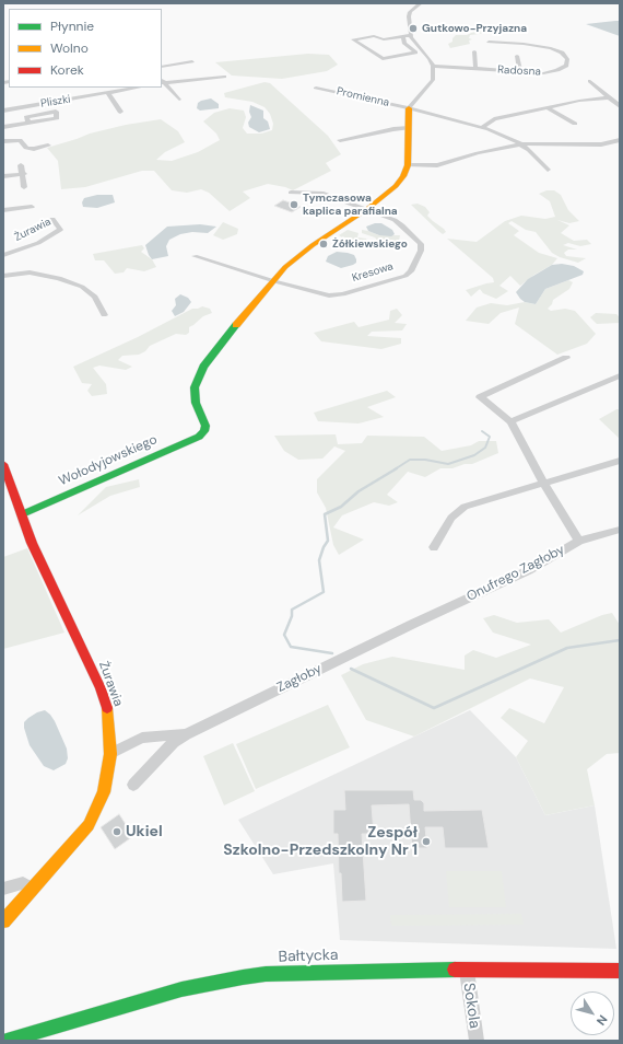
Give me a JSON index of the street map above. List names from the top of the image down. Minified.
{"streets":{"street":["Radosna","Promienna","Pliszki","Żurawia","Kresowa","Wołodyjowskiego","Onufrego Zagłoby","Zagłoby","Bałtycka","Sokola"]},"crossings":[["Żurawia","Wołodyjowskiego"],["Żurawia","Zagłoby"],["Kresowa","Wołodyjowskiego"],["Onufrego Zagłoby","Zagłoby"],["Bałtycka","Sokola"]],"places":["Gutkowo-Przyjazna","Tymczasowa kaplica parafialna","Żółkiewskiego","Ukiel","Zespół Szkolno-Przedszkolny Nr 1"],"legend":["Płynnie","Wolno","Korek"],"north":"bottom right"}
